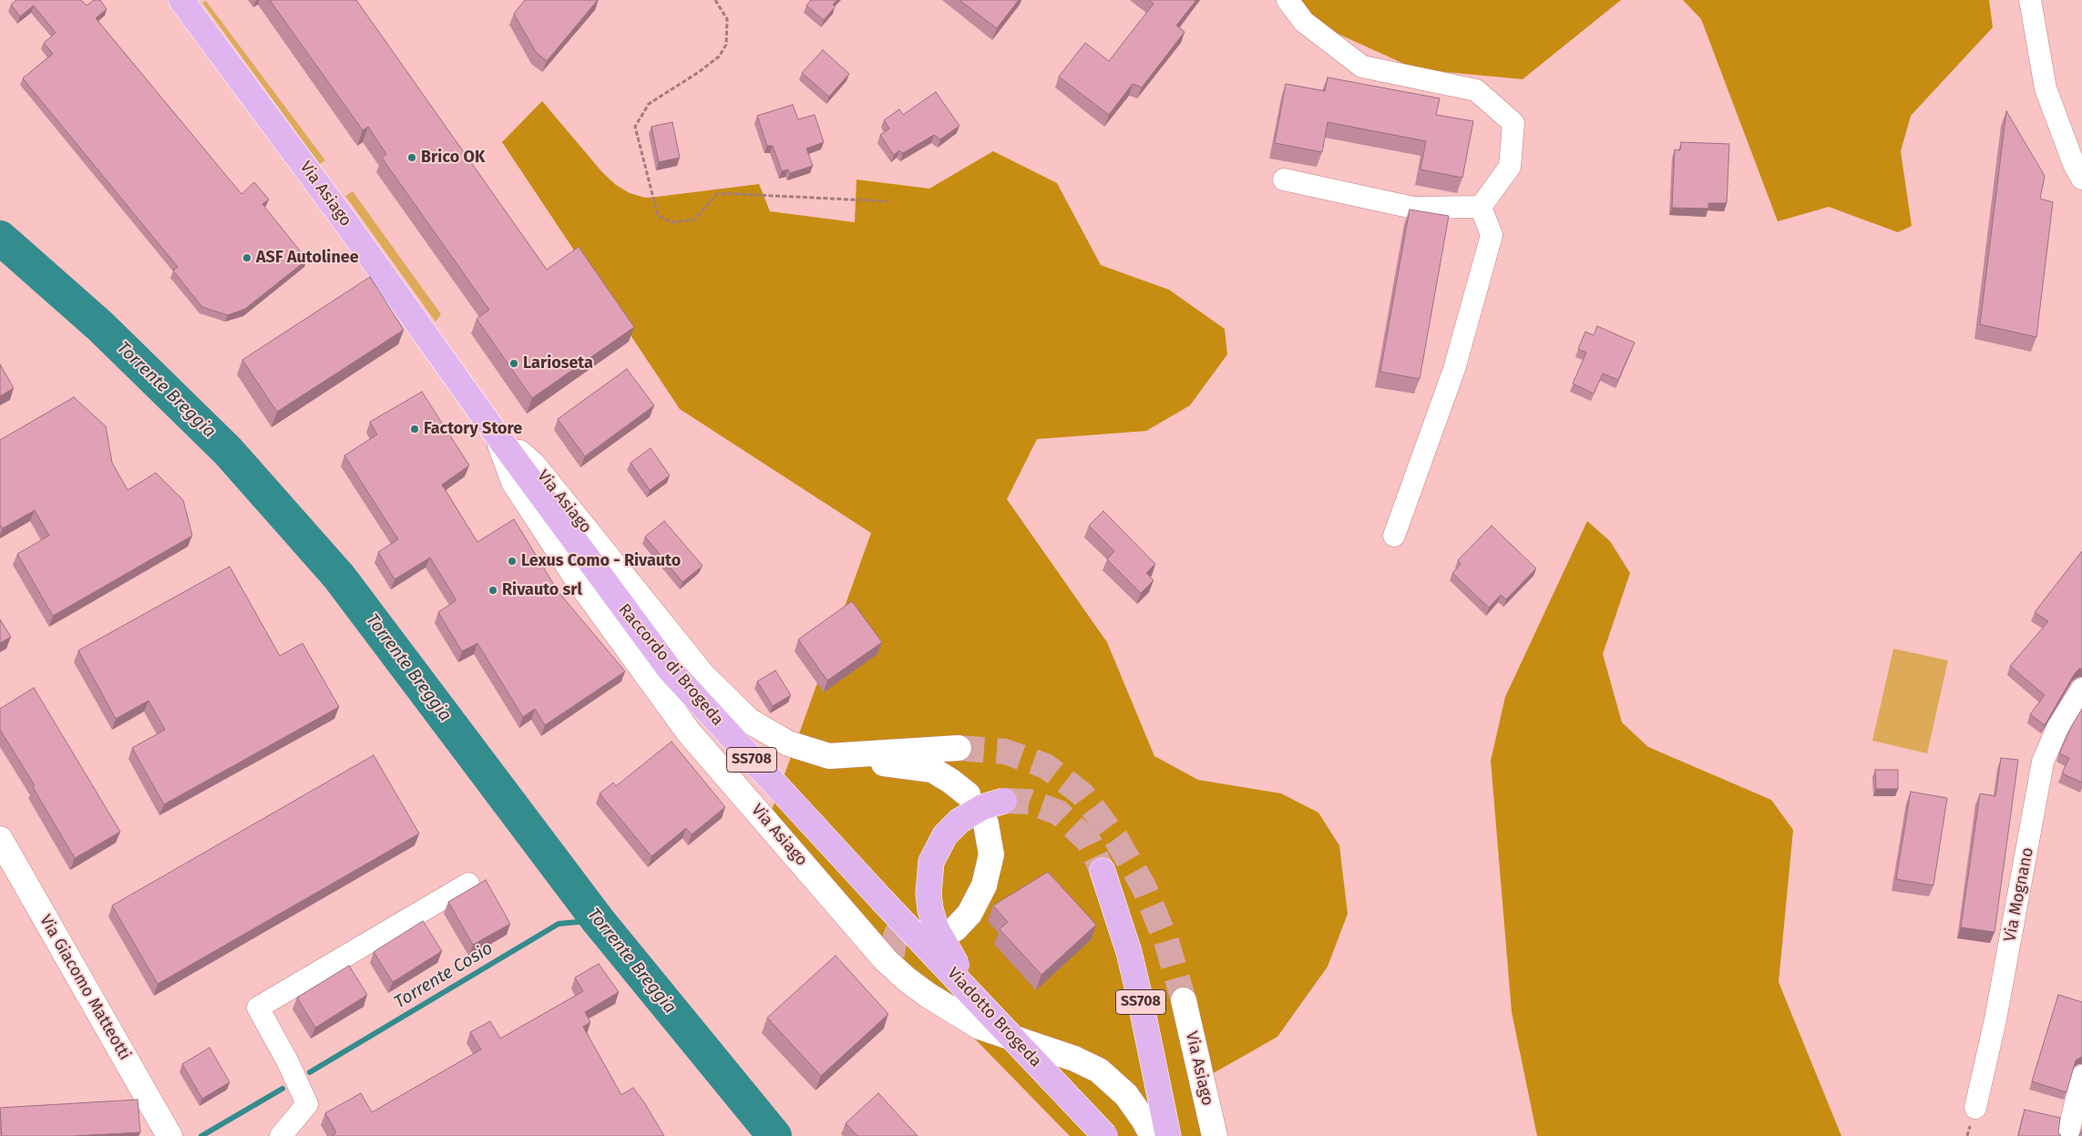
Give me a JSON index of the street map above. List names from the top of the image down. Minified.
{"streets":{"main road":["Via Asiago","Raccordo di Brogeda","SS708","Viadotto Brogeda"],"street":["Via Mognano","Via Giacomo Matteotti"]},"crossings":[["Via Asiago","Raccordo di Brogeda"],["Via Asiago","SS708"],["Raccordo di Brogeda","Viadotto Brogeda"],["SS708","Viadotto Brogeda"]],"water":["Torrente Breggia","Torrente Cosio"],"places":["Brico OK","ASF Autolinee","Larioseta","Factory Store","Lexus Como - Rivauto","Rivauto srl"]}
